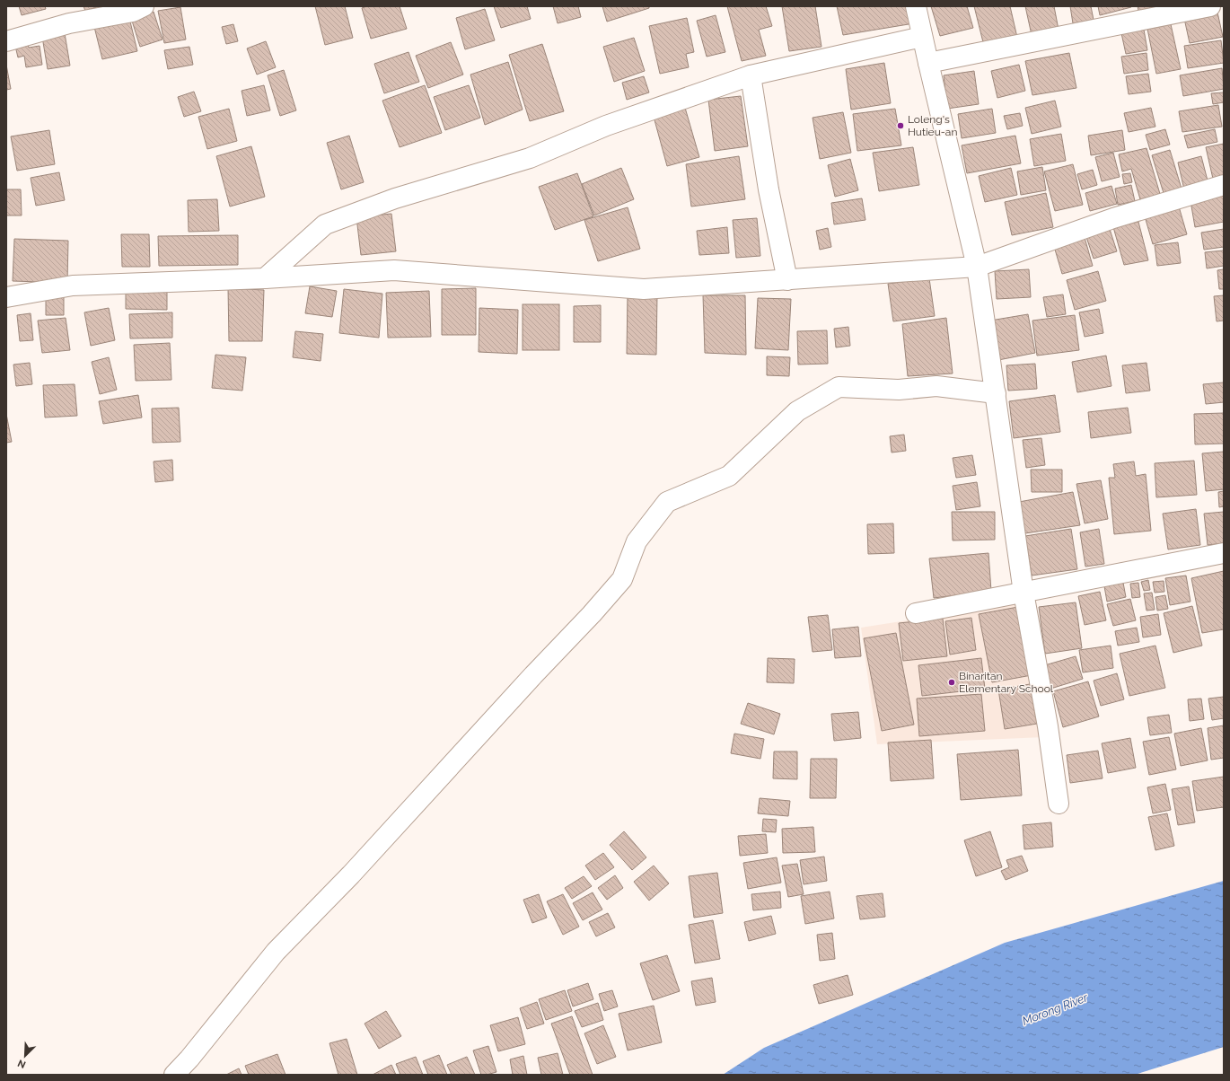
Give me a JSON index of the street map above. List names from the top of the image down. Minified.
{"water":["Morong River"],"places":["Loleng's Hutieu-an","Binaritan Elementary School"],"north":"bottom left"}
